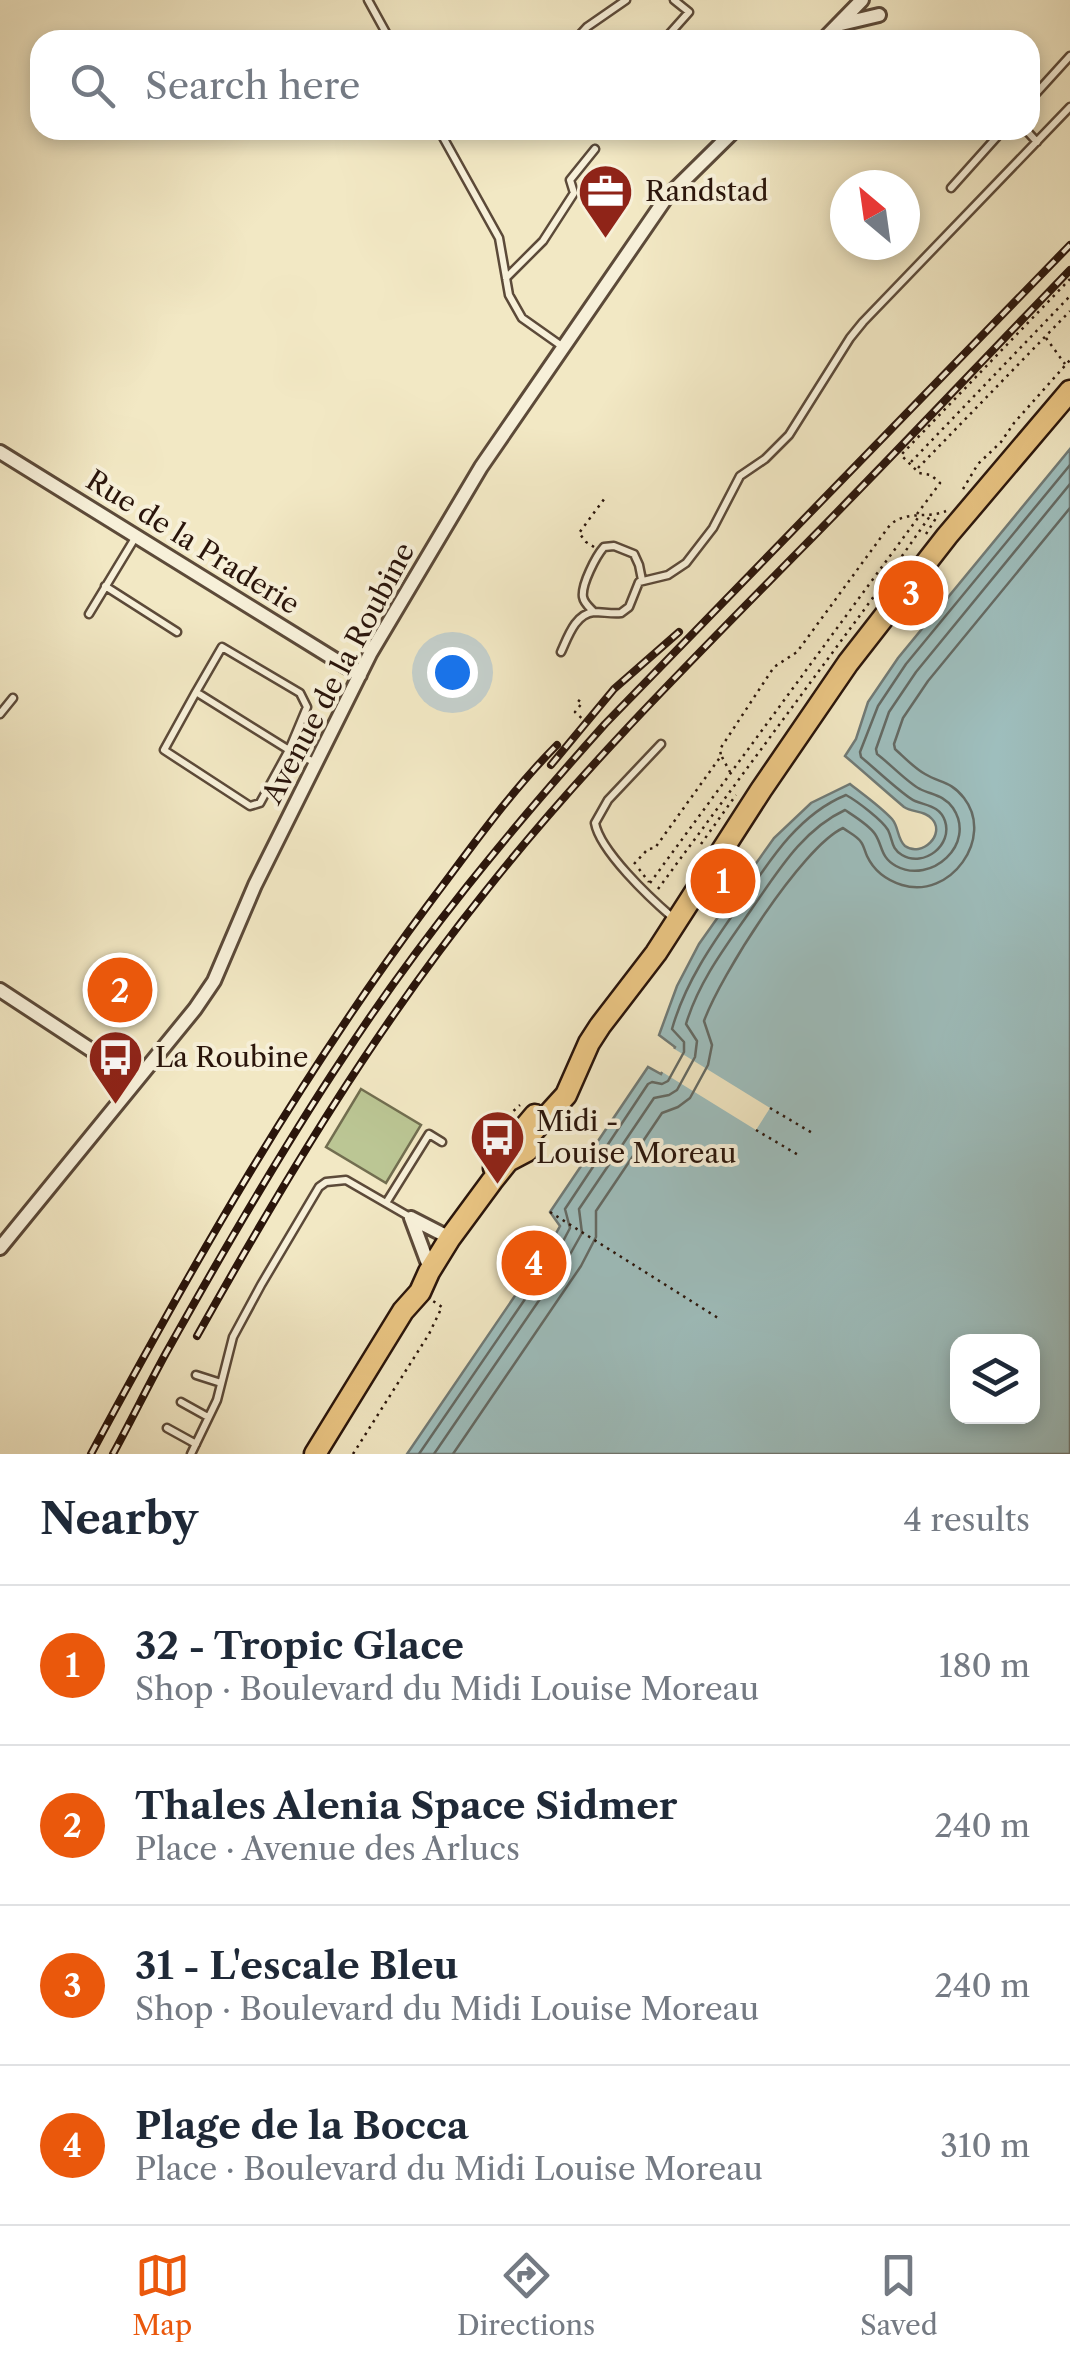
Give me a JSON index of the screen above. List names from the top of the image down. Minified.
{"streets":{"street":["Rue de la Praderie","Avenue de la Roubine"]},"crossings":[["Rue de la Praderie","Avenue de la Roubine"]],"places":{"office":["Randstad"],"bus stop":["La Roubine","Midi - Louise Moreau"]},"north":"top left","page":{"search":"Search here","pins":["3","1","2","4"],"heading":["Nearby","4 results"],"list":[{"mark":"1","name":"32 - Tropic Glace","note":"Shop · Boulevard du Midi Louise Moreau","value":"180 m"},{"mark":"2","name":"Thales Alenia Space Sidmer","note":"Place · Avenue des Arlucs","value":"240 m"},{"mark":"3","name":"31 - L'escale Bleu","note":"Shop · Boulevard du Midi Louise Moreau","value":"240 m"},{"mark":"4","name":"Plage de la Bocca","note":"Place · Boulevard du Midi Louise Moreau","value":"310 m"}],"nav":["Map","Directions","Saved"]}}
